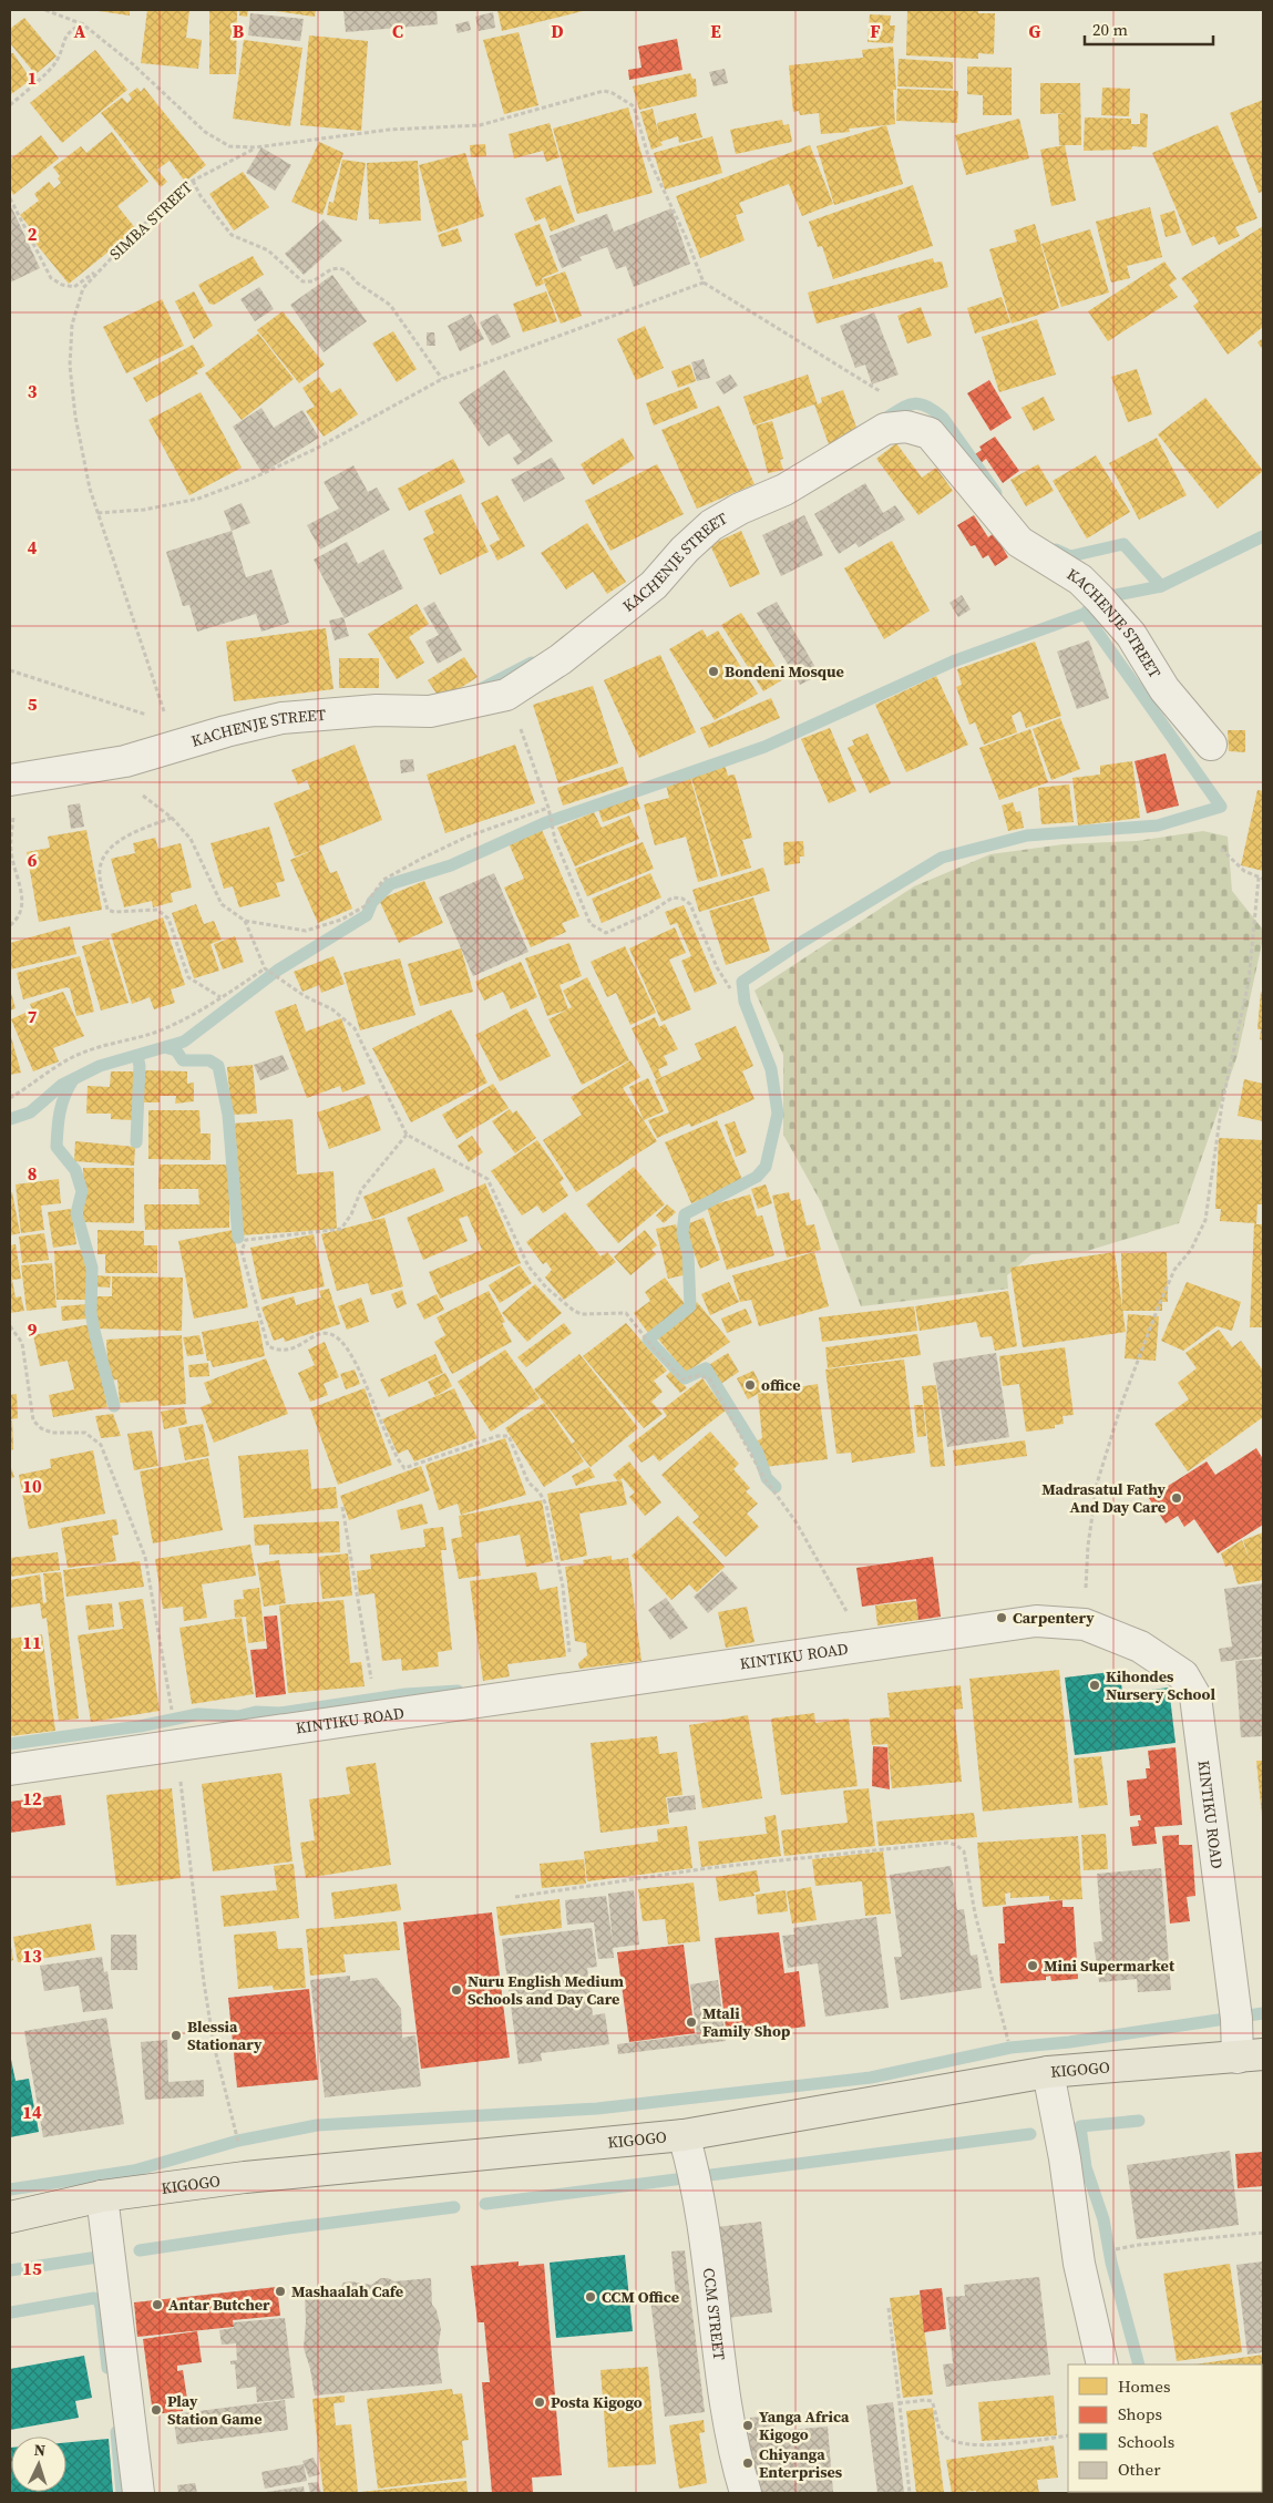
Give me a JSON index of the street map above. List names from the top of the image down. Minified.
{"streets":{"main road":["KIGOGO"],"street":["KACHENJE STREET","KINTIKU ROAD","CCM STREET"],"path":["SIMBA STREET"]},"crossings":[["KINTIKU ROAD","KIGOGO"],["KIGOGO","CCM STREET"]],"places":["Bondeni Mosque","office","Madrasatul Fathy And Day Care","Carpentery","Kihondes Nursery School","Mini Supermarket","Nuru English Medium Schools and Day Care","Mtali Family Shop","Blessia Stationary","Mashaalah Cafe","CCM Office","Antar Butcher","Posta Kigogo","Play Station Game","Yanga Africa Kigogo","Chiyanga Enterprises"],"legend":["Homes","Shops","Schools","Other"],"scale_bar":"20 m","north":"top","grid":{"columns":["A","B","C","D","E","F","G"],"rows":["1","2","3","4","5","6","7","8","9","10","11","12","13","14","15"]}}
